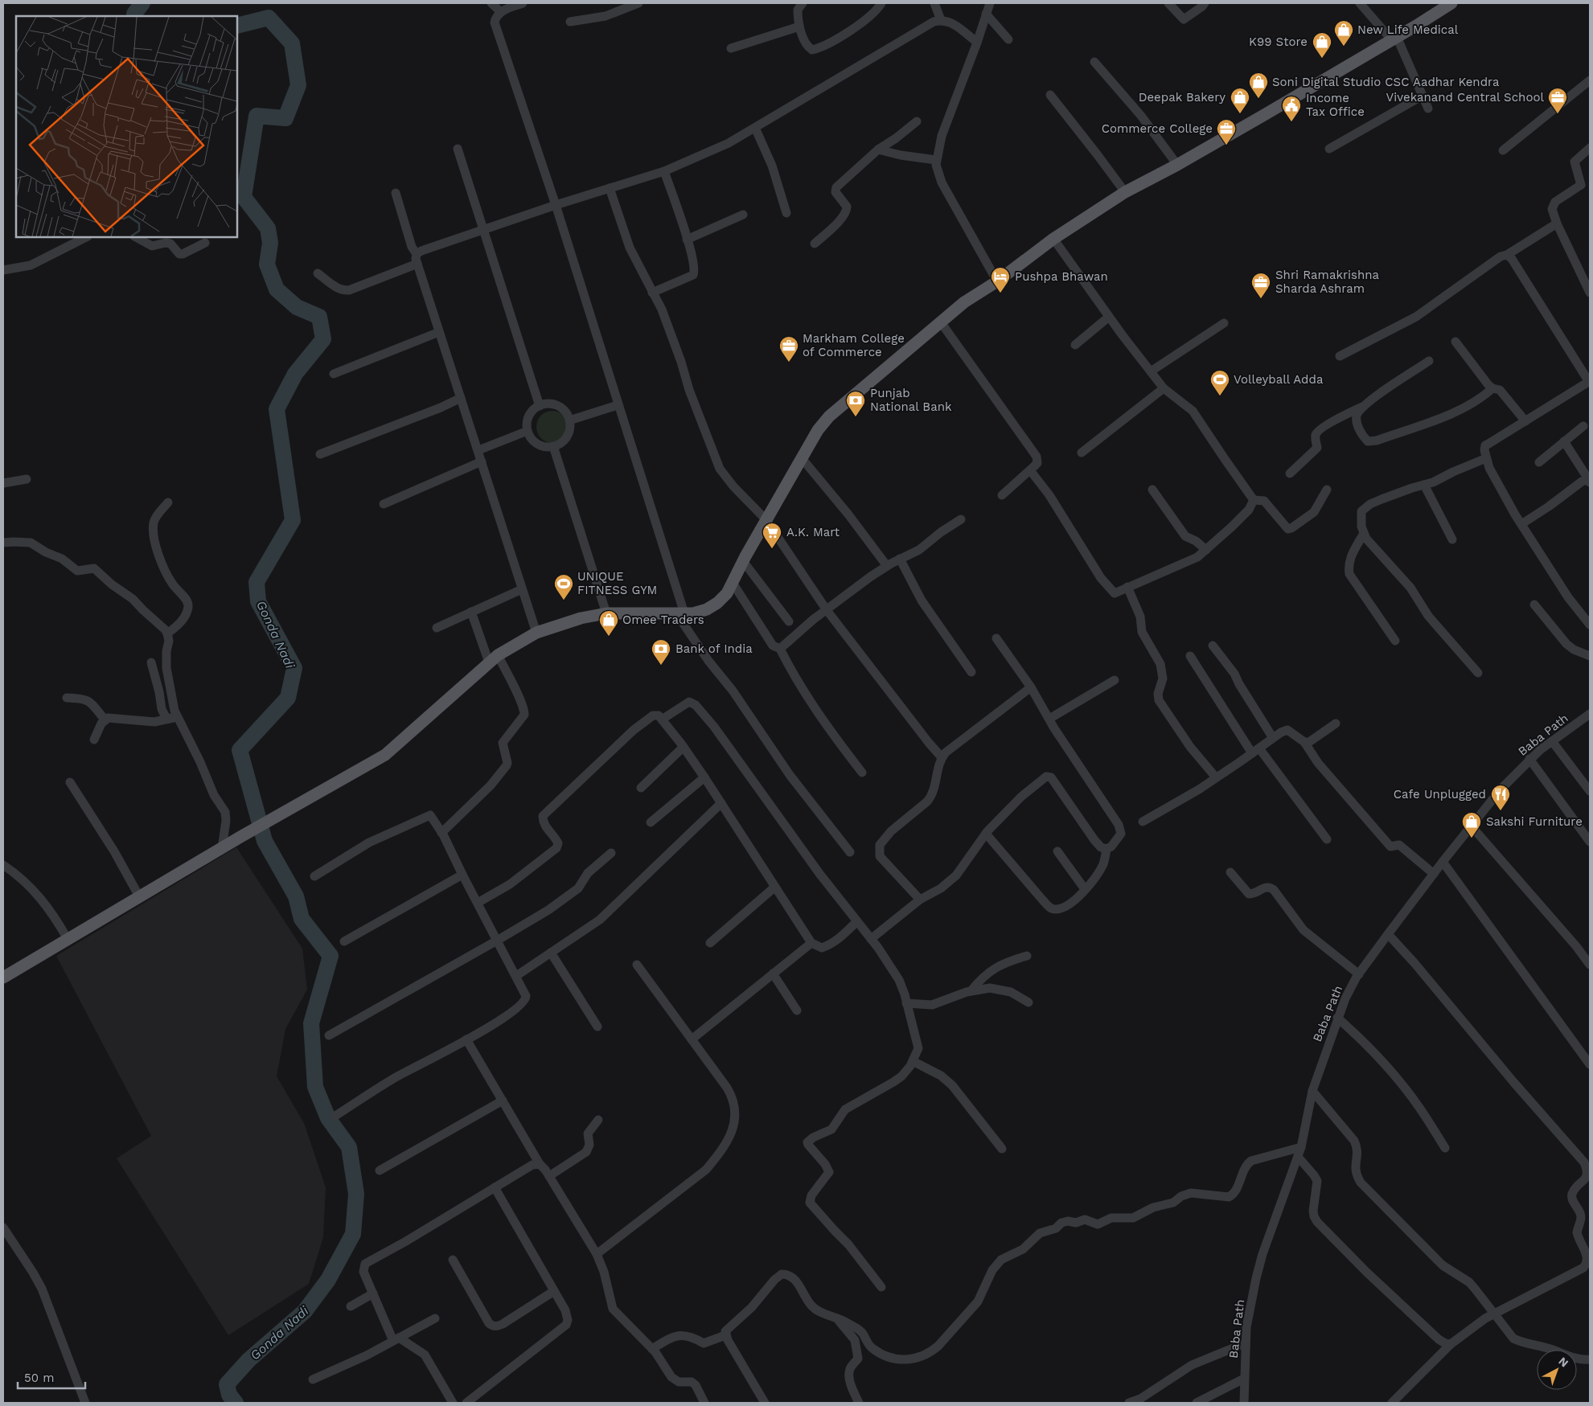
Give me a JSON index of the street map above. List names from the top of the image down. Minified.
{"streets":{"street":["Baba Path"]},"water":["Gonda Nadi"],"places":{"shop":["New Life Medical","K99 Store","Soni Digital Studio CSC Aadhar Kendra","Deepak Bakery","Omee Traders","Sakshi Furniture"],"office":["Vivekanand Central School","Commerce College","Shri Ramakrishna Sharda Ashram","Markham College of Commerce"],"public building":["Income Tax Office"],"hotel":["Pushpa Bhawan"],"sports":["Volleyball Adda","UNIQUE FITNESS GYM"],"bank":["Punjab National Bank","Bank of India"],"supermarket":["A.K. Mart"],"restaurant":["Cafe Unplugged"]},"scale_bar":"50 m","north":"top right"}
